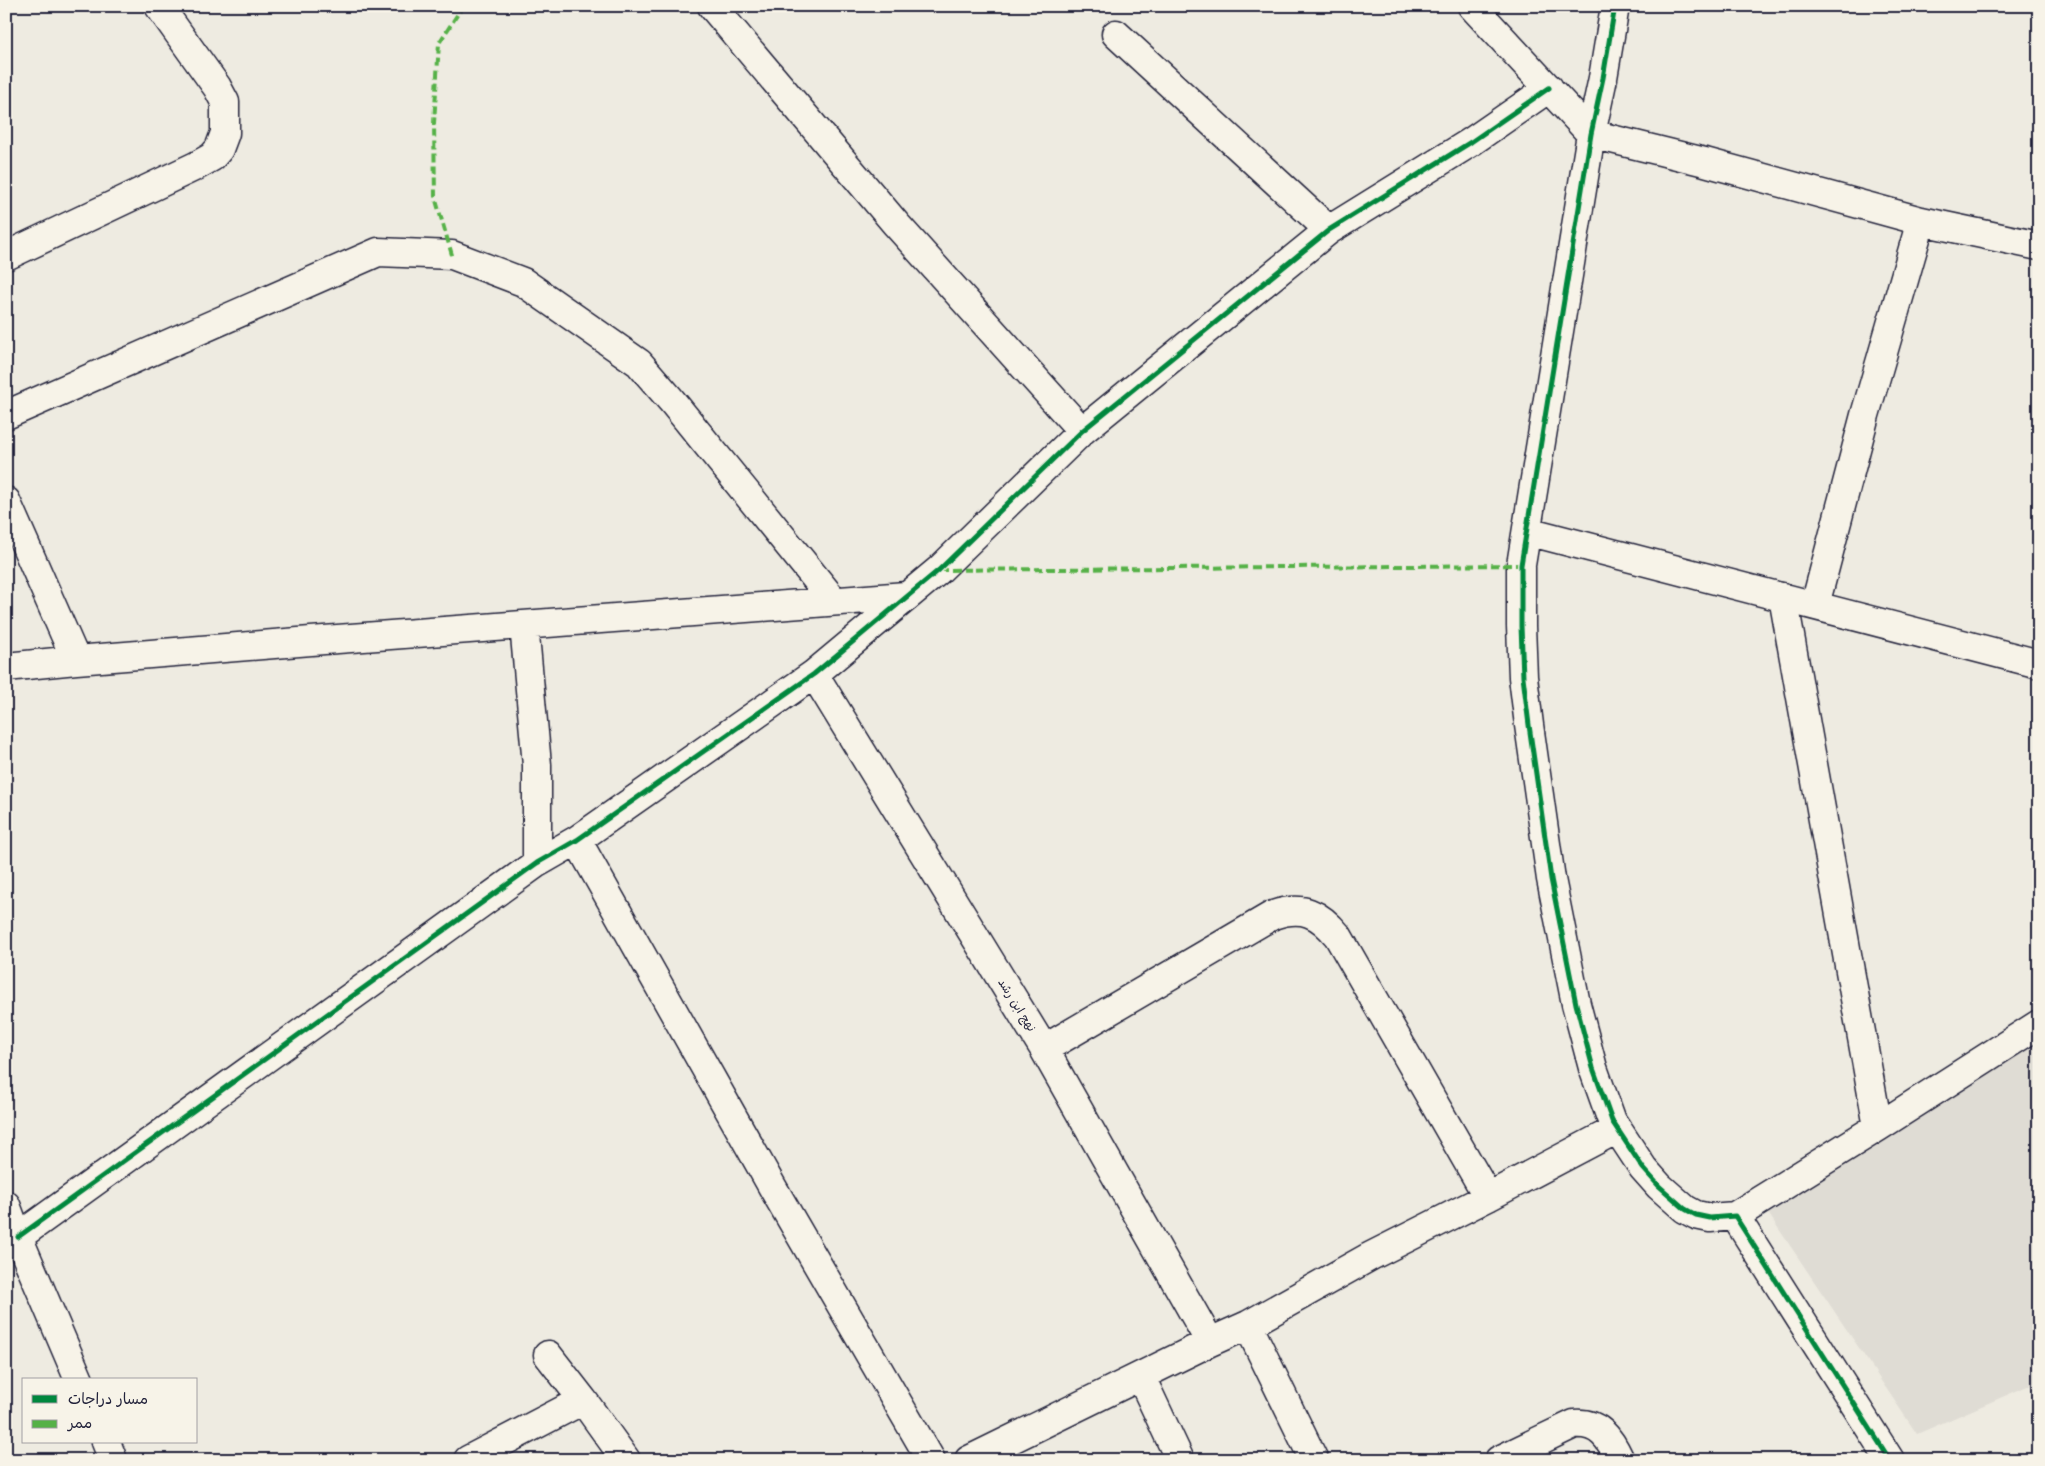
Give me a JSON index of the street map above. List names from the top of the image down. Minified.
{"streets":{"street":["نهج ابن رشد"]},"legend":["مسار دراجات","ممر"]}
